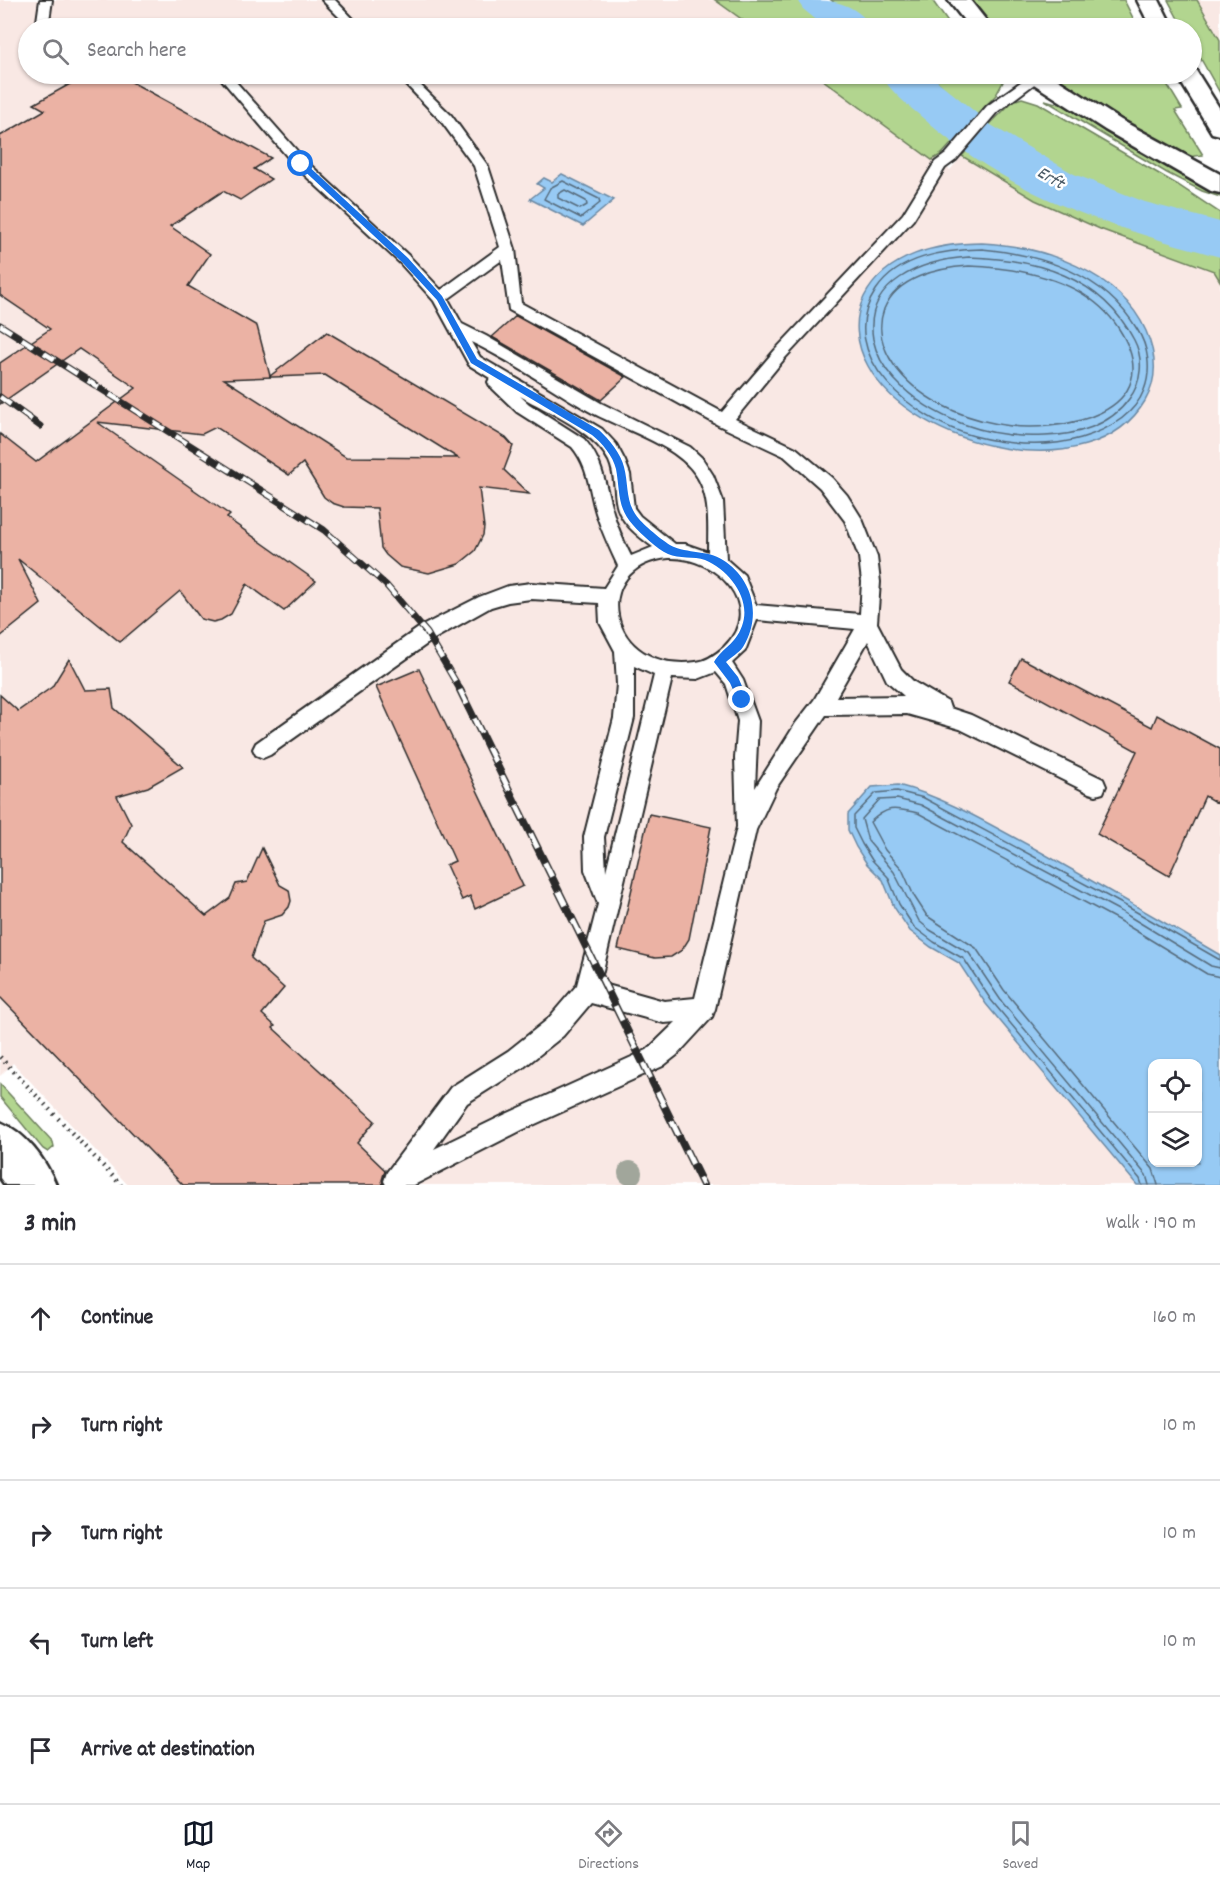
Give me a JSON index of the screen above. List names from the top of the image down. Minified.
{"water":["Erft"],"page":{"search":"Search here","heading":["3 min","Walk · 190 m"],"list":[["Continue","160 m"],["Turn right","10 m"],["Turn right","10 m"],["Turn left","10 m"],"Arrive at destination"],"nav":["Map","Directions","Saved"]}}
